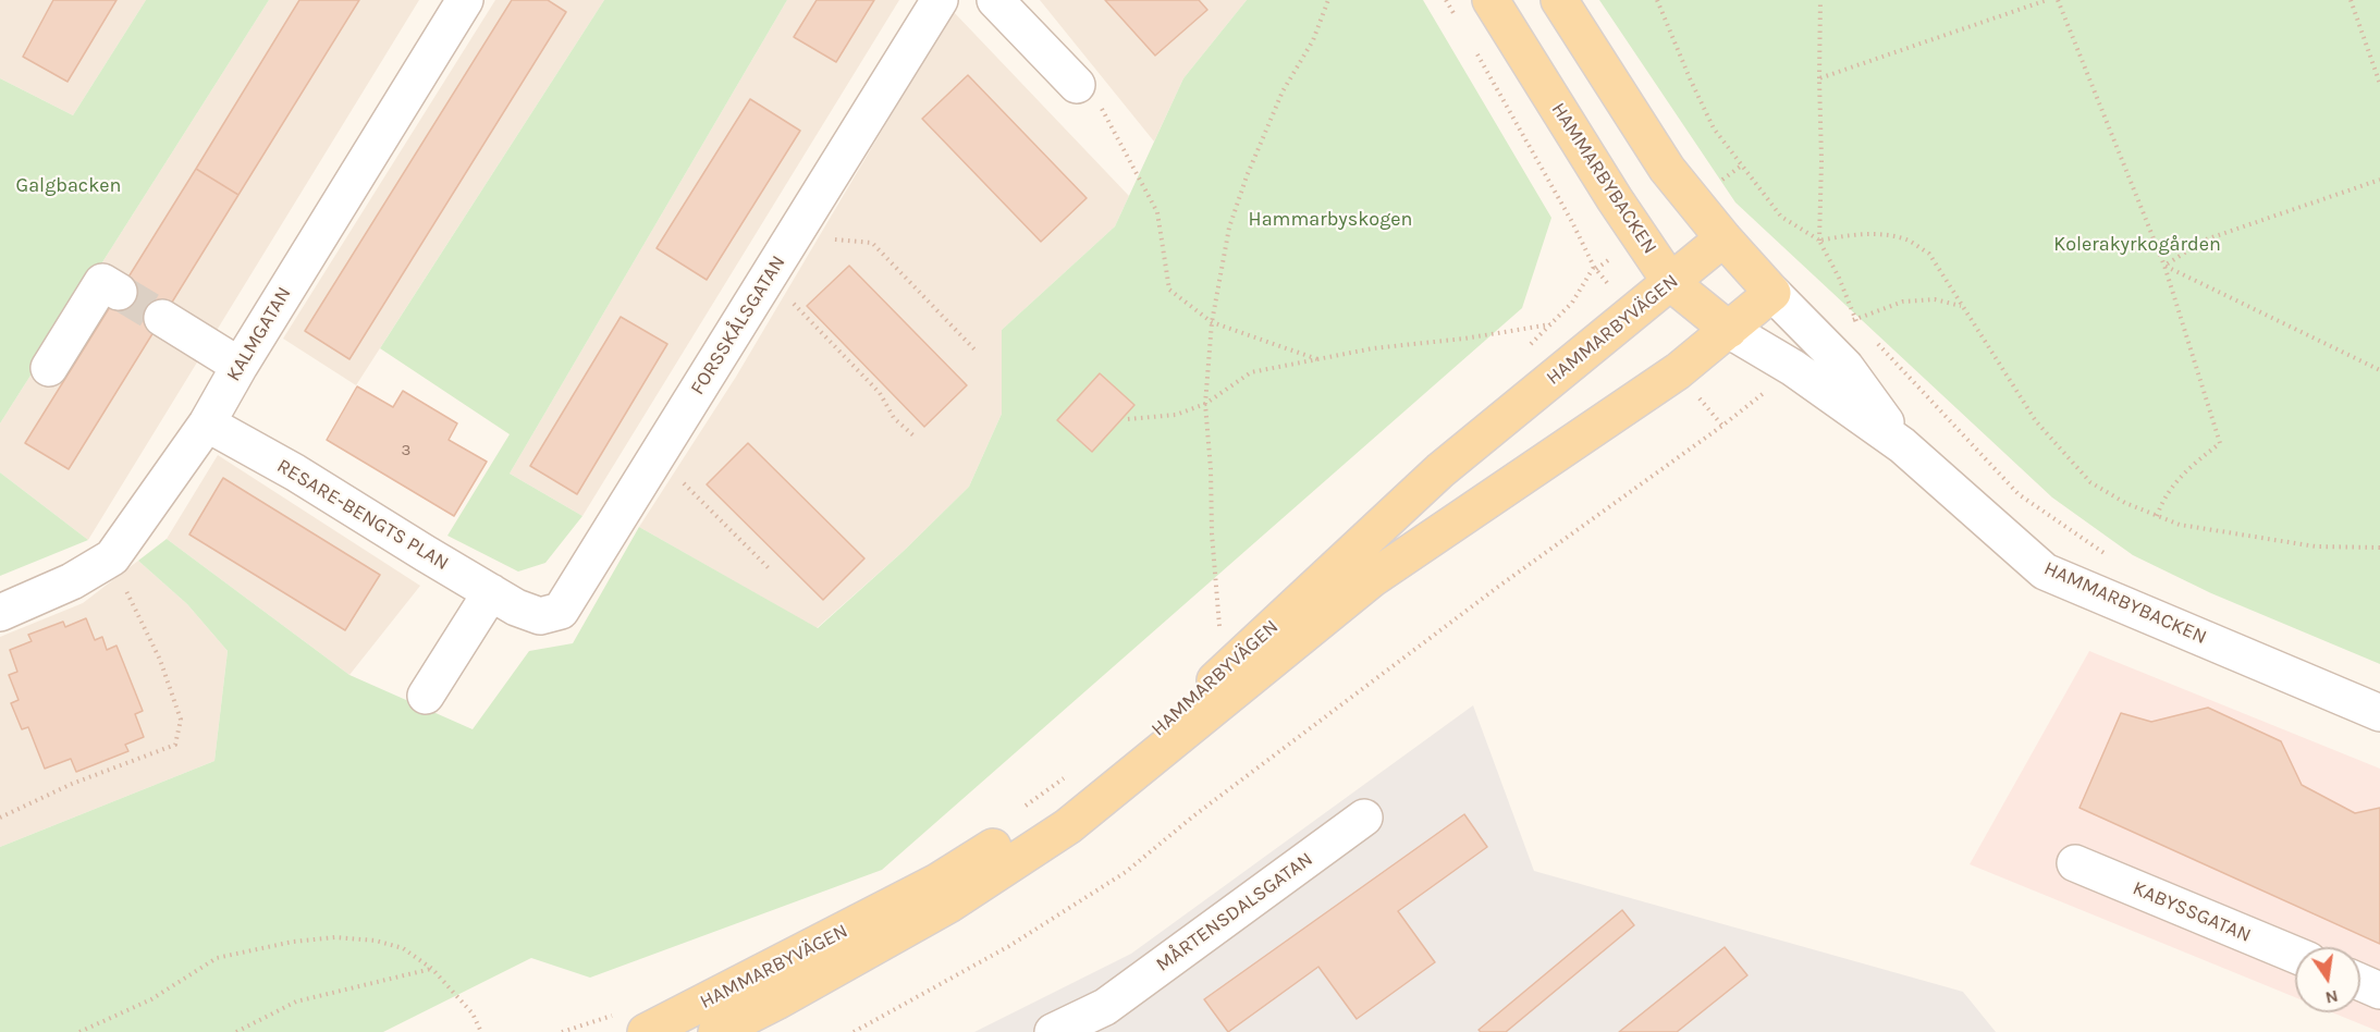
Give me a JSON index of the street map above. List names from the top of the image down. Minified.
{"streets":{"main road":["HAMMARBYBACKEN","HAMMARBYVÄGEN"],"street":["FORSSKÅLSGATAN","KALMGATAN","RESARE-BENGTS PLAN","MÅRTENSDALSGATAN","KABYSSGATAN"]},"crossings":[["HAMMARBYBACKEN","HAMMARBYVÄGEN"],["FORSSKÅLSGATAN","RESARE-BENGTS PLAN"],["KALMGATAN","RESARE-BENGTS PLAN"]],"parks":["Galgbacken","Hammarbyskogen","Kolerakyrkogården"],"house_numbers":["3"],"north":"bottom"}
